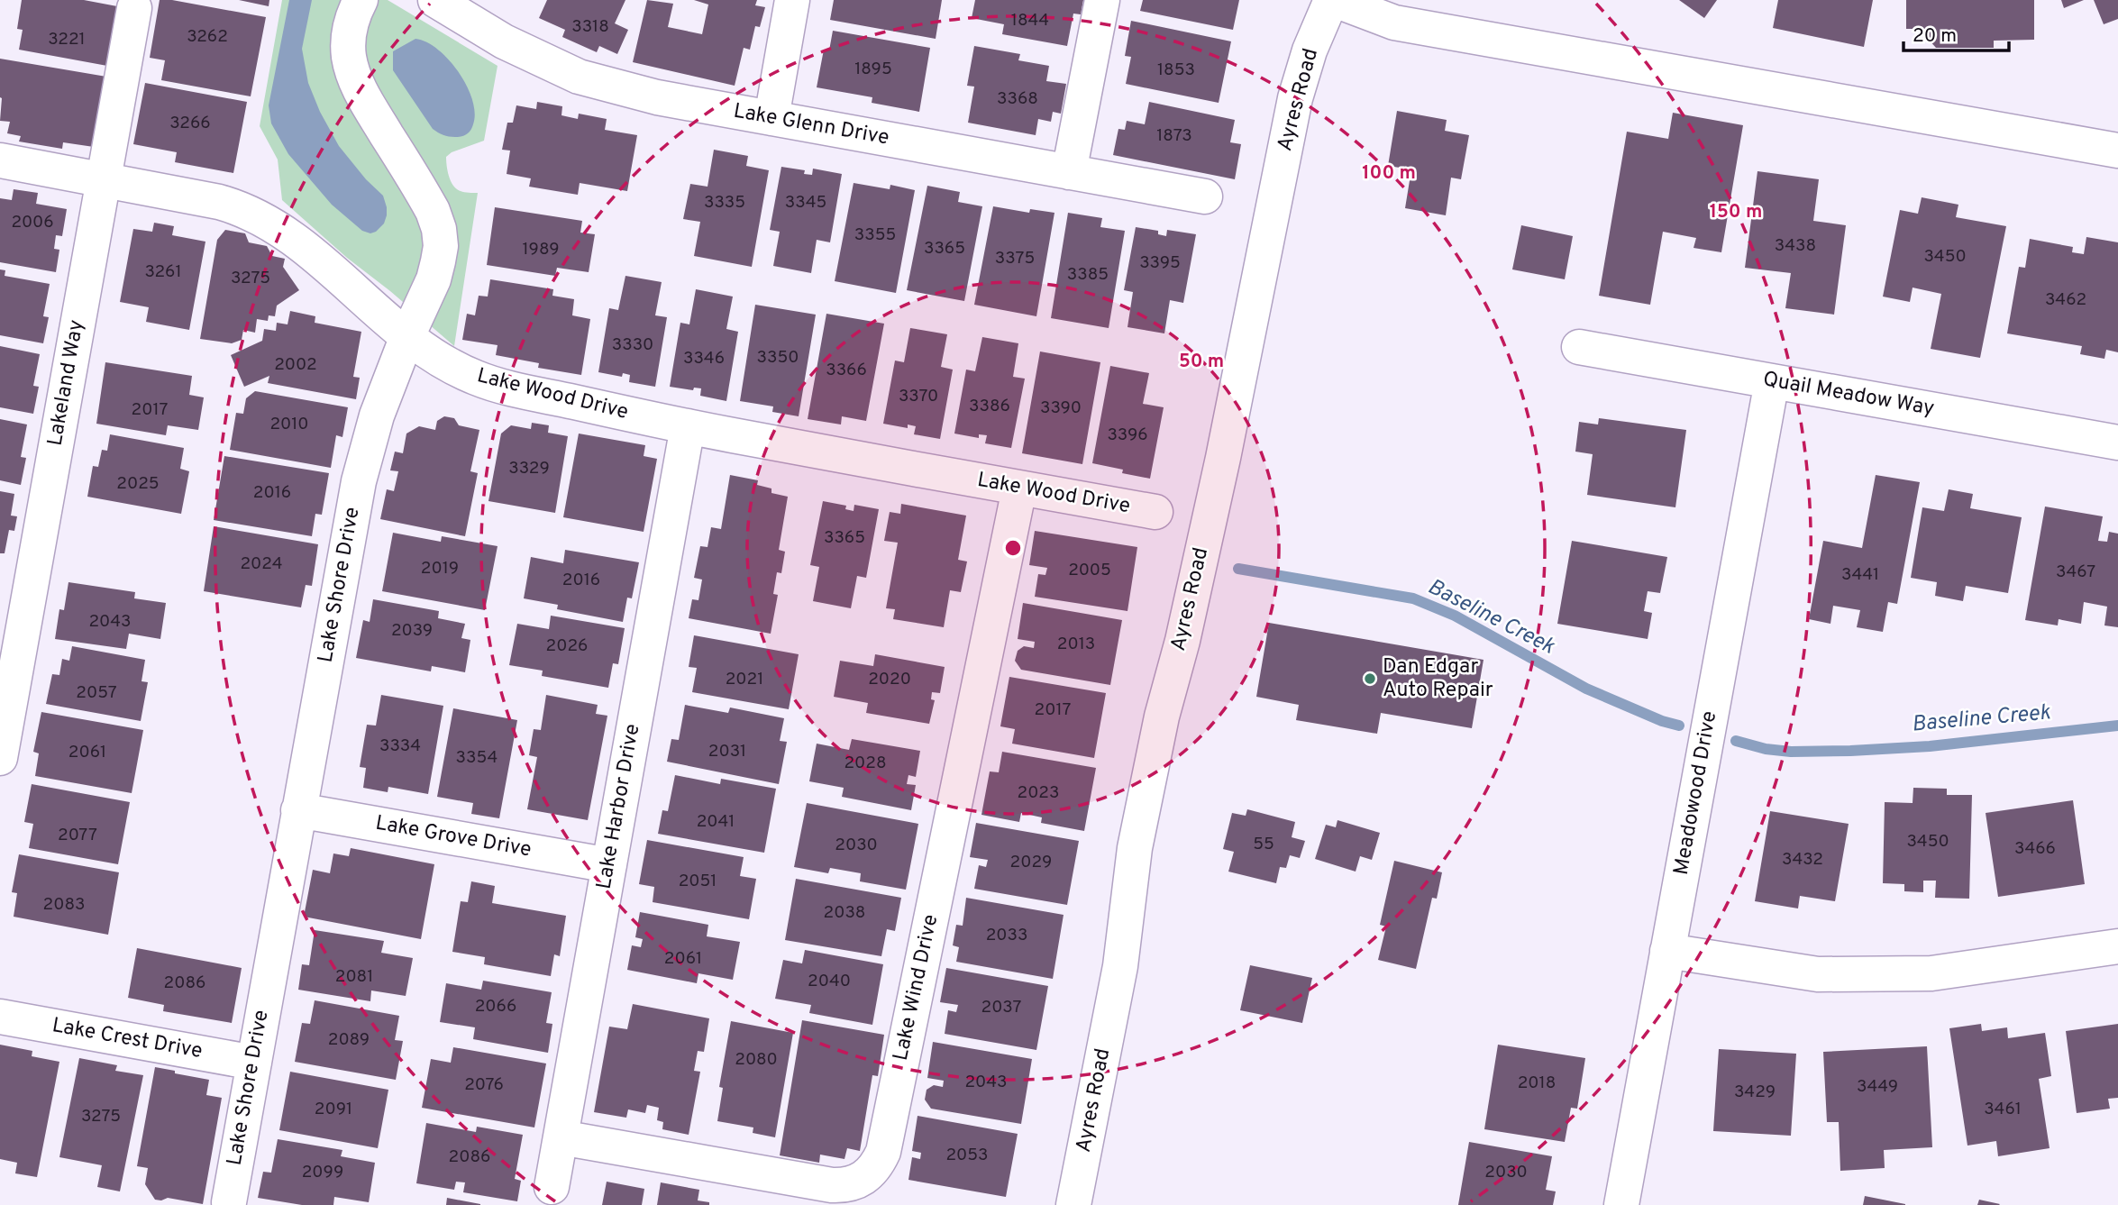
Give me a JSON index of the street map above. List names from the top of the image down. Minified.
{"streets":{"street":["Ayres Road","Lake Glenn Drive","Lakeland Way","Lake Wood Drive","Quail Meadow Way","Lake Shore Drive","Meadowood Drive","Lake Harbor Drive","Lake Grove Drive","Lake Wind Drive","Lake Crest Drive"]},"crossings":[["Lakeland Way","Lake Wood Drive"],["Lake Wood Drive","Lake Shore Drive"],["Lake Wood Drive","Lake Harbor Drive"],["Lake Wood Drive","Lake Wind Drive"],["Quail Meadow Way","Meadowood Drive"],["Lake Shore Drive","Lake Grove Drive"],["Lake Shore Drive","Lake Crest Drive"],["Lake Harbor Drive","Lake Grove Drive"],["Lake Harbor Drive","Lake Wind Drive"]],"water":["Baseline Creek"],"places":["Dan Edgar Auto Repair"],"house_numbers":["1844","3318","3262","3221","1895","1853","3368","3266","1873","3335","3345","2006","3355","3438","3365","1989","3450","3375","3395","3261","3385","3275","3462","3330","3350","3346","2002","3366","3370","3386","3390","2017","2010","3396","3329","2025","2016","3365","2024","2019","2005","3467","3441","2016","2043","2039","2013","2026","2021","2020","2057","2017","3334","2031","2061","3354","2028","2023","2041","2077","3450","55","2030","3466","3432","2029","2051","2083","2038","2033","2061","2081","2040","2086","2066","2037","2089","2080","2043","2018","2076","3449","3429","2091","3461","3275","2053","2086","2099","2030"],"scale_bar":"20 m","rings":["100 m","150 m","50 m"]}
